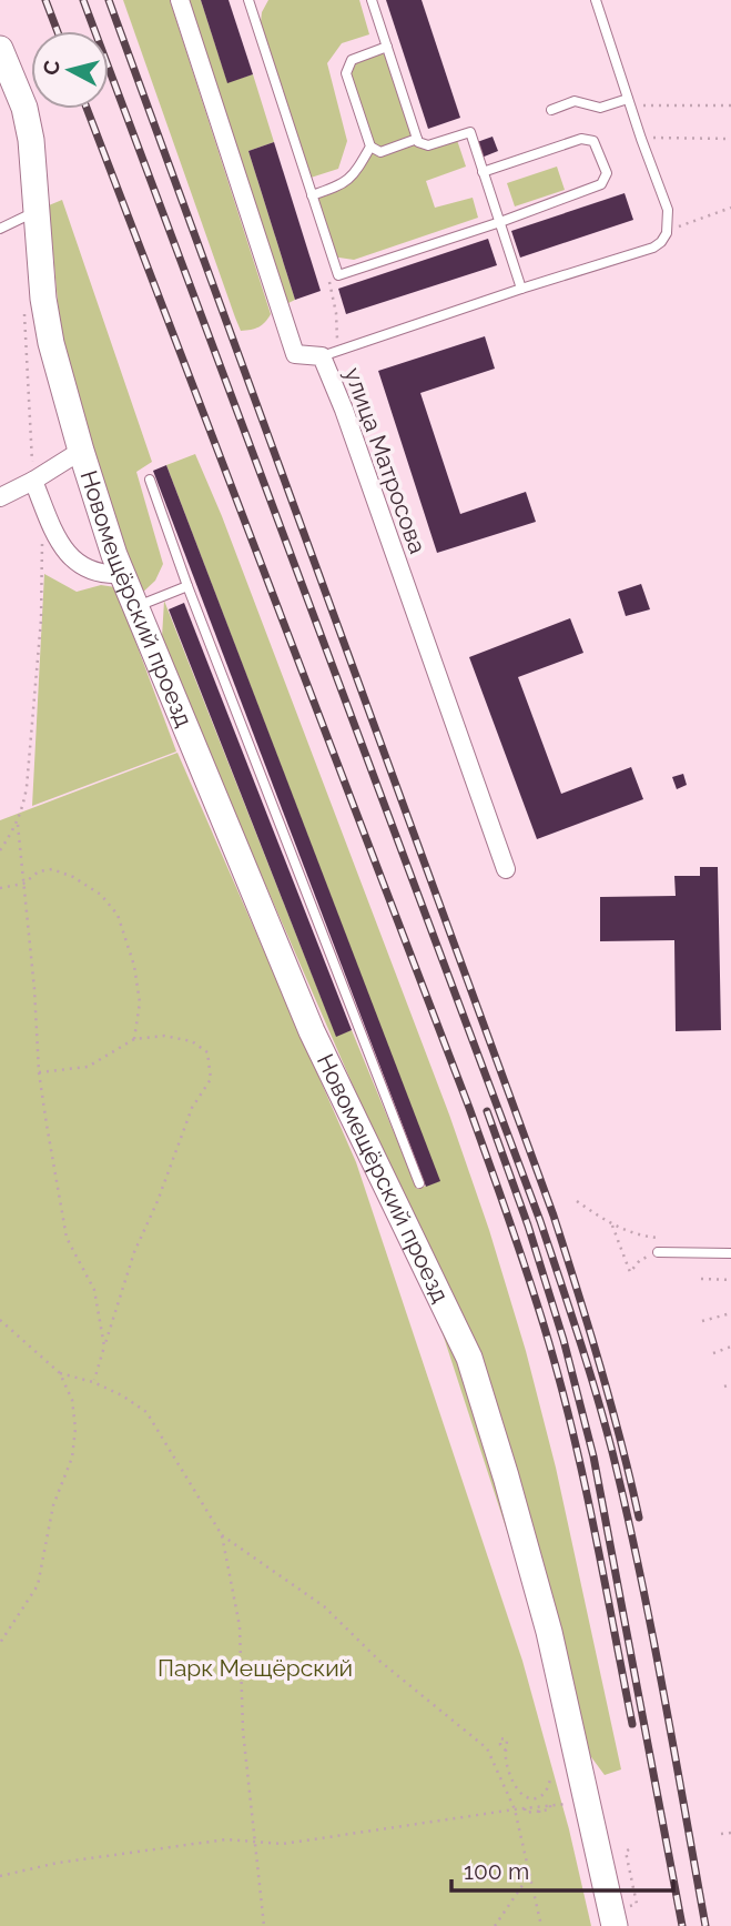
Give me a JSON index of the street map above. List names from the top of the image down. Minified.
{"streets":{"street":["улица Матросова","Новомещёрский проезд"]},"parks":["Парк Мещёрский"],"scale_bar":"100 m","north":"left"}
